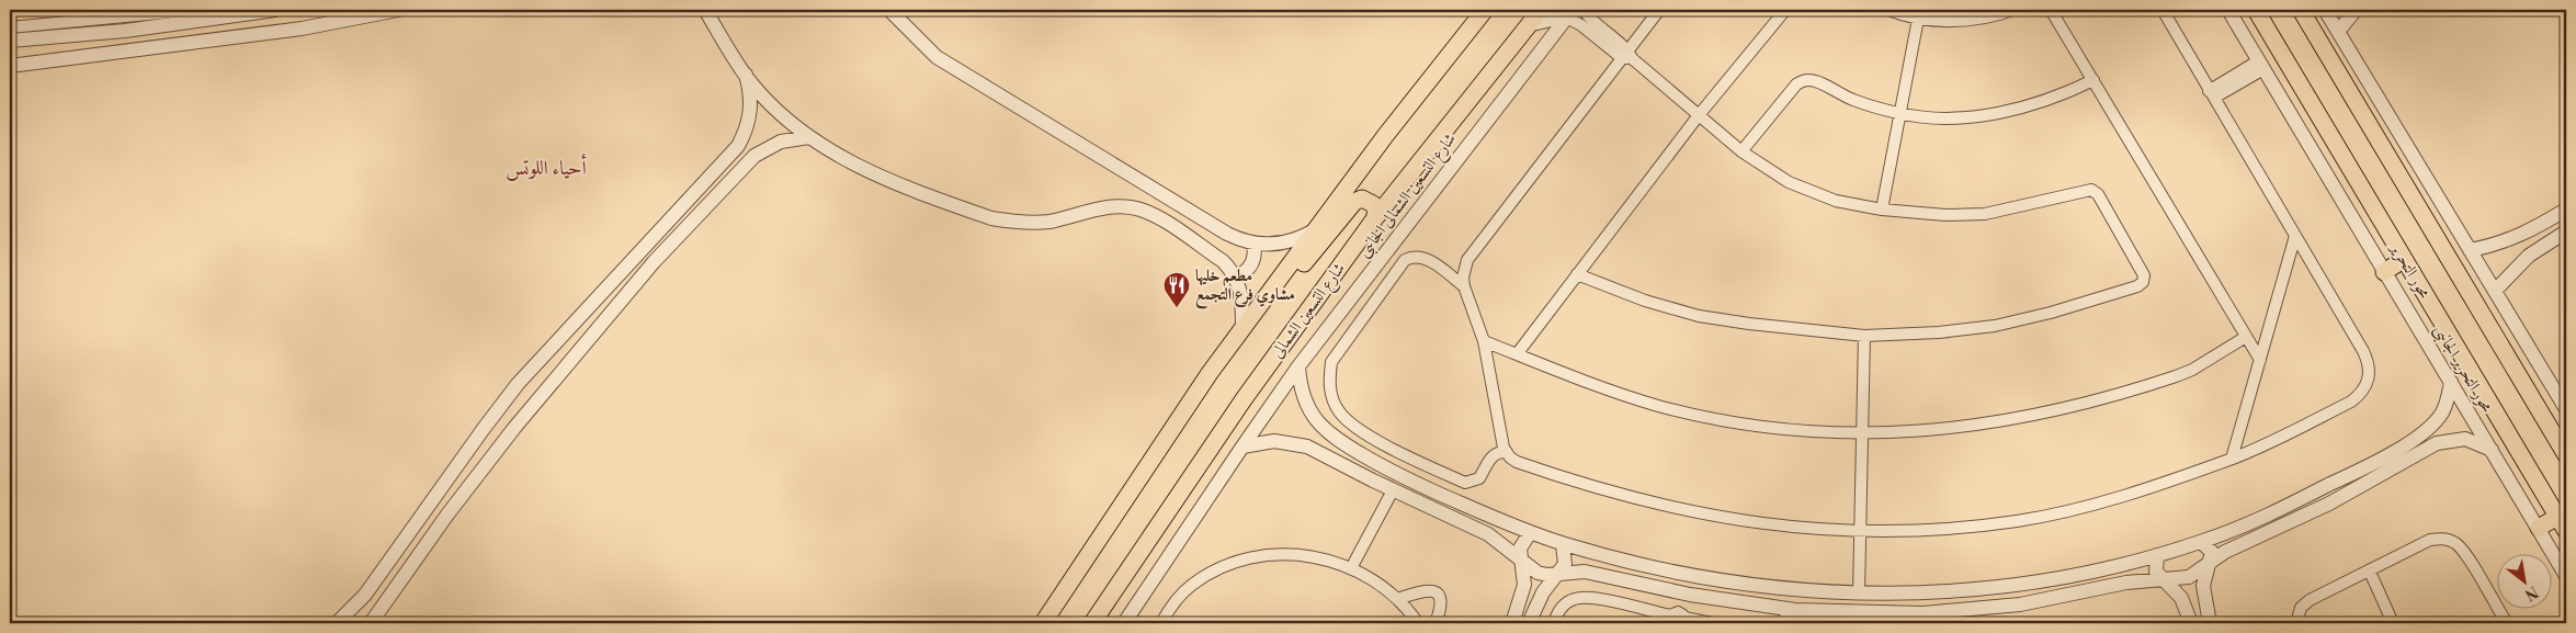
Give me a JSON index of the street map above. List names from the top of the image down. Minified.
{"streets":{"main road":["محور التحرير","شارع التسعين الشمالى"],"street":["شارع التسعين الشمالى الجانبى","محور التحرير الجانبى"]},"districts":["أحياء اللوتس"],"places":{"restaurant":["مطعم خليها مشاوي فرع التجمع"]},"north":"bottom right"}
